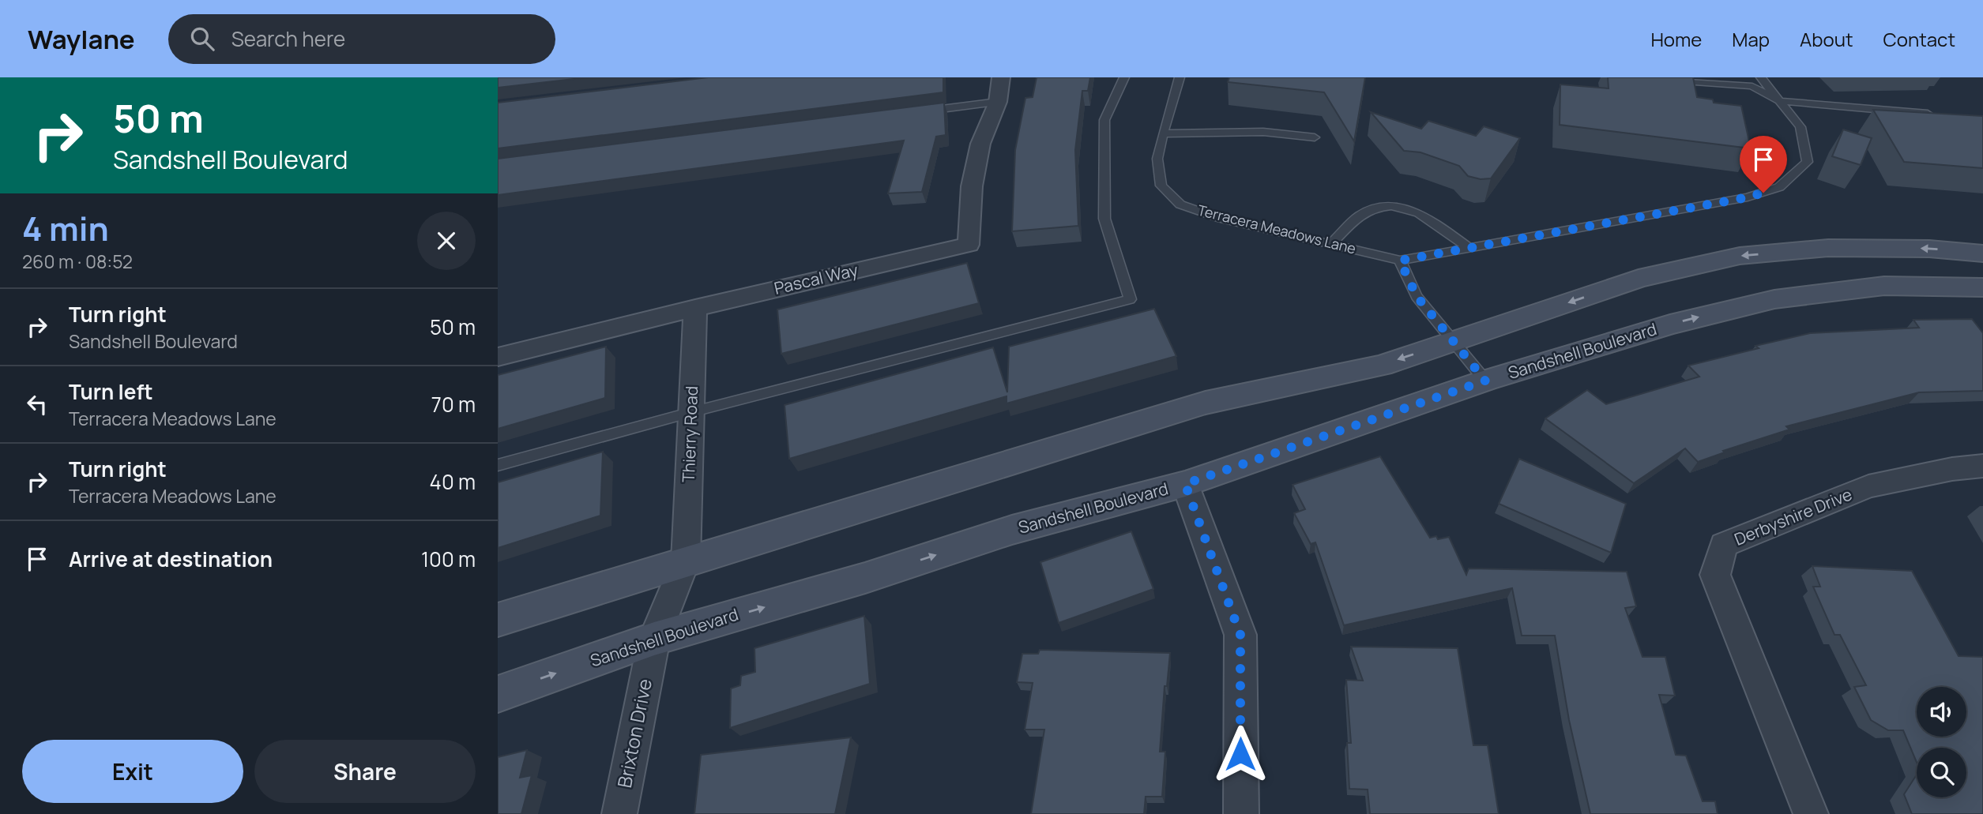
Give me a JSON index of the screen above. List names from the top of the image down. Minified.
{"streets":{"street":["Pascal Way","Sandshell Boulevard","Thierry Road","Derbyshire Drive","Brixton Drive"],"lane":["Terracera Meadows Lane"]},"crossings":[["Pascal Way","Thierry Road"],["Sandshell Boulevard","Brixton Drive"],["Thierry Road","Brixton Drive"]],"page":{"header":"Waylane","search":"Search here","nav":["Home","Map","About","Contact"],"turn":["50 m","Sandshell Boulevard"],"heading":["4 min","260 m · 08:52"],"list":[{"name":"Turn right","note":"Sandshell Boulevard","value":"50 m"},{"name":"Turn left","note":"Terracera Meadows Lane","value":"70 m"},{"name":"Turn right","note":"Terracera Meadows Lane","value":"40 m"},{"name":"Arrive at destination","value":"100 m"}],"buttons":["Exit","Share"]}}
